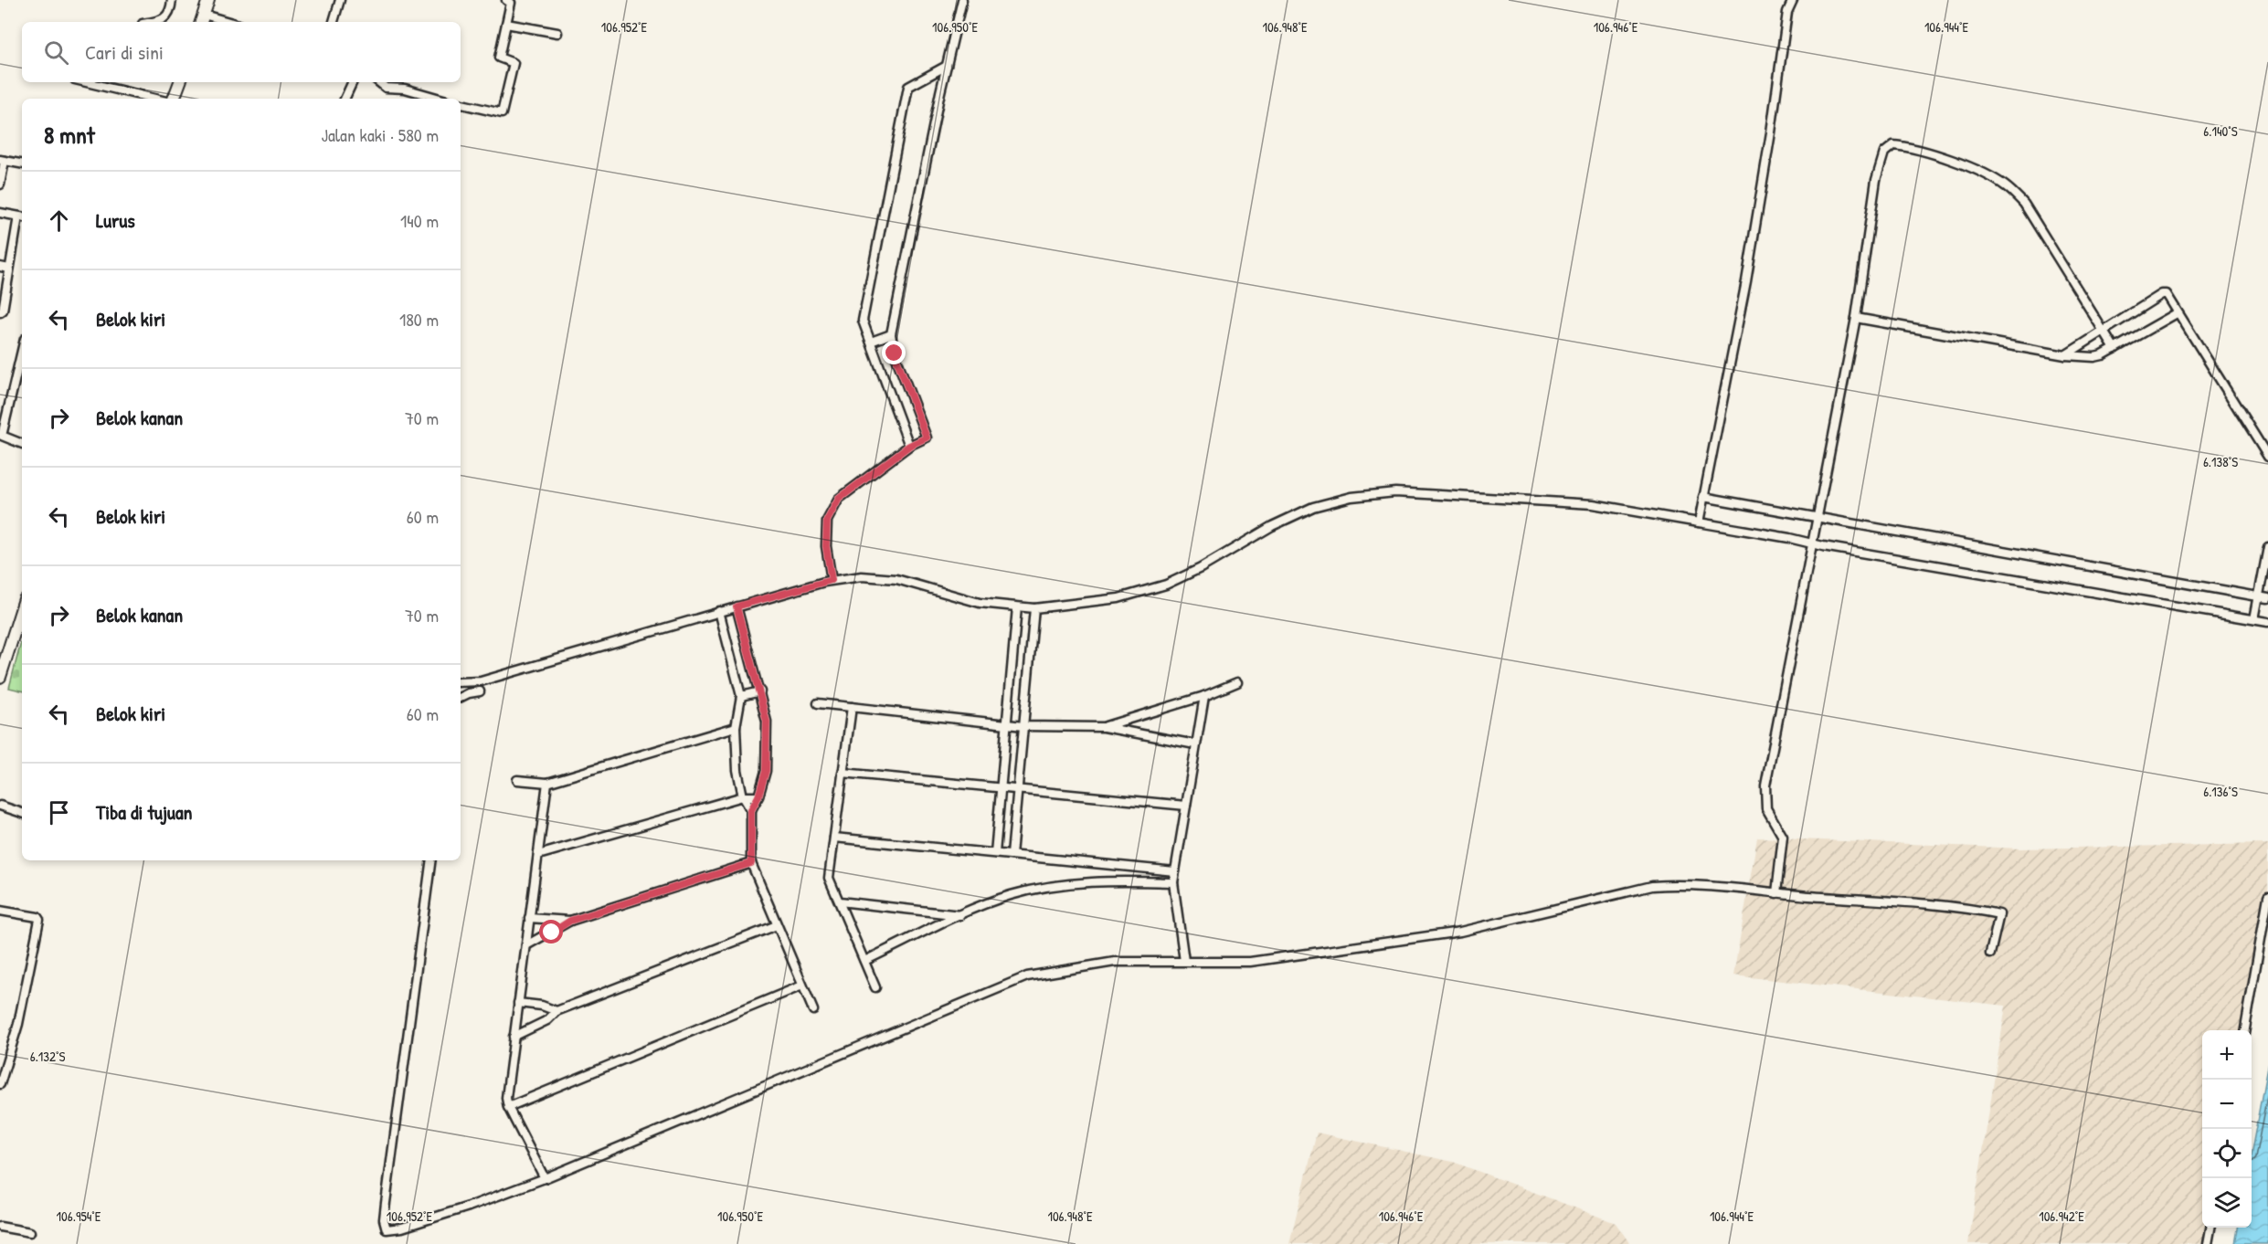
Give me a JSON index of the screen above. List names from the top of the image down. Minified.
{"page":{"search":"Cari di sini","heading":["8 mnt","Jalan kaki · 580 m"],"list":[["Lurus","140 m"],["Belok kiri","180 m"],["Belok kanan","70 m"],["Belok kiri","60 m"],["Belok kanan","70 m"],["Belok kiri","60 m"],"Tiba di tujuan"],"map_buttons":["+","−"]},"coordinates":["106.952°E","106.950°E","106.948°E","106.946°E","106.944°E","6.140°S","6.138°S","6.136°S","6.132°S","106.954°E","106.942°E"]}
